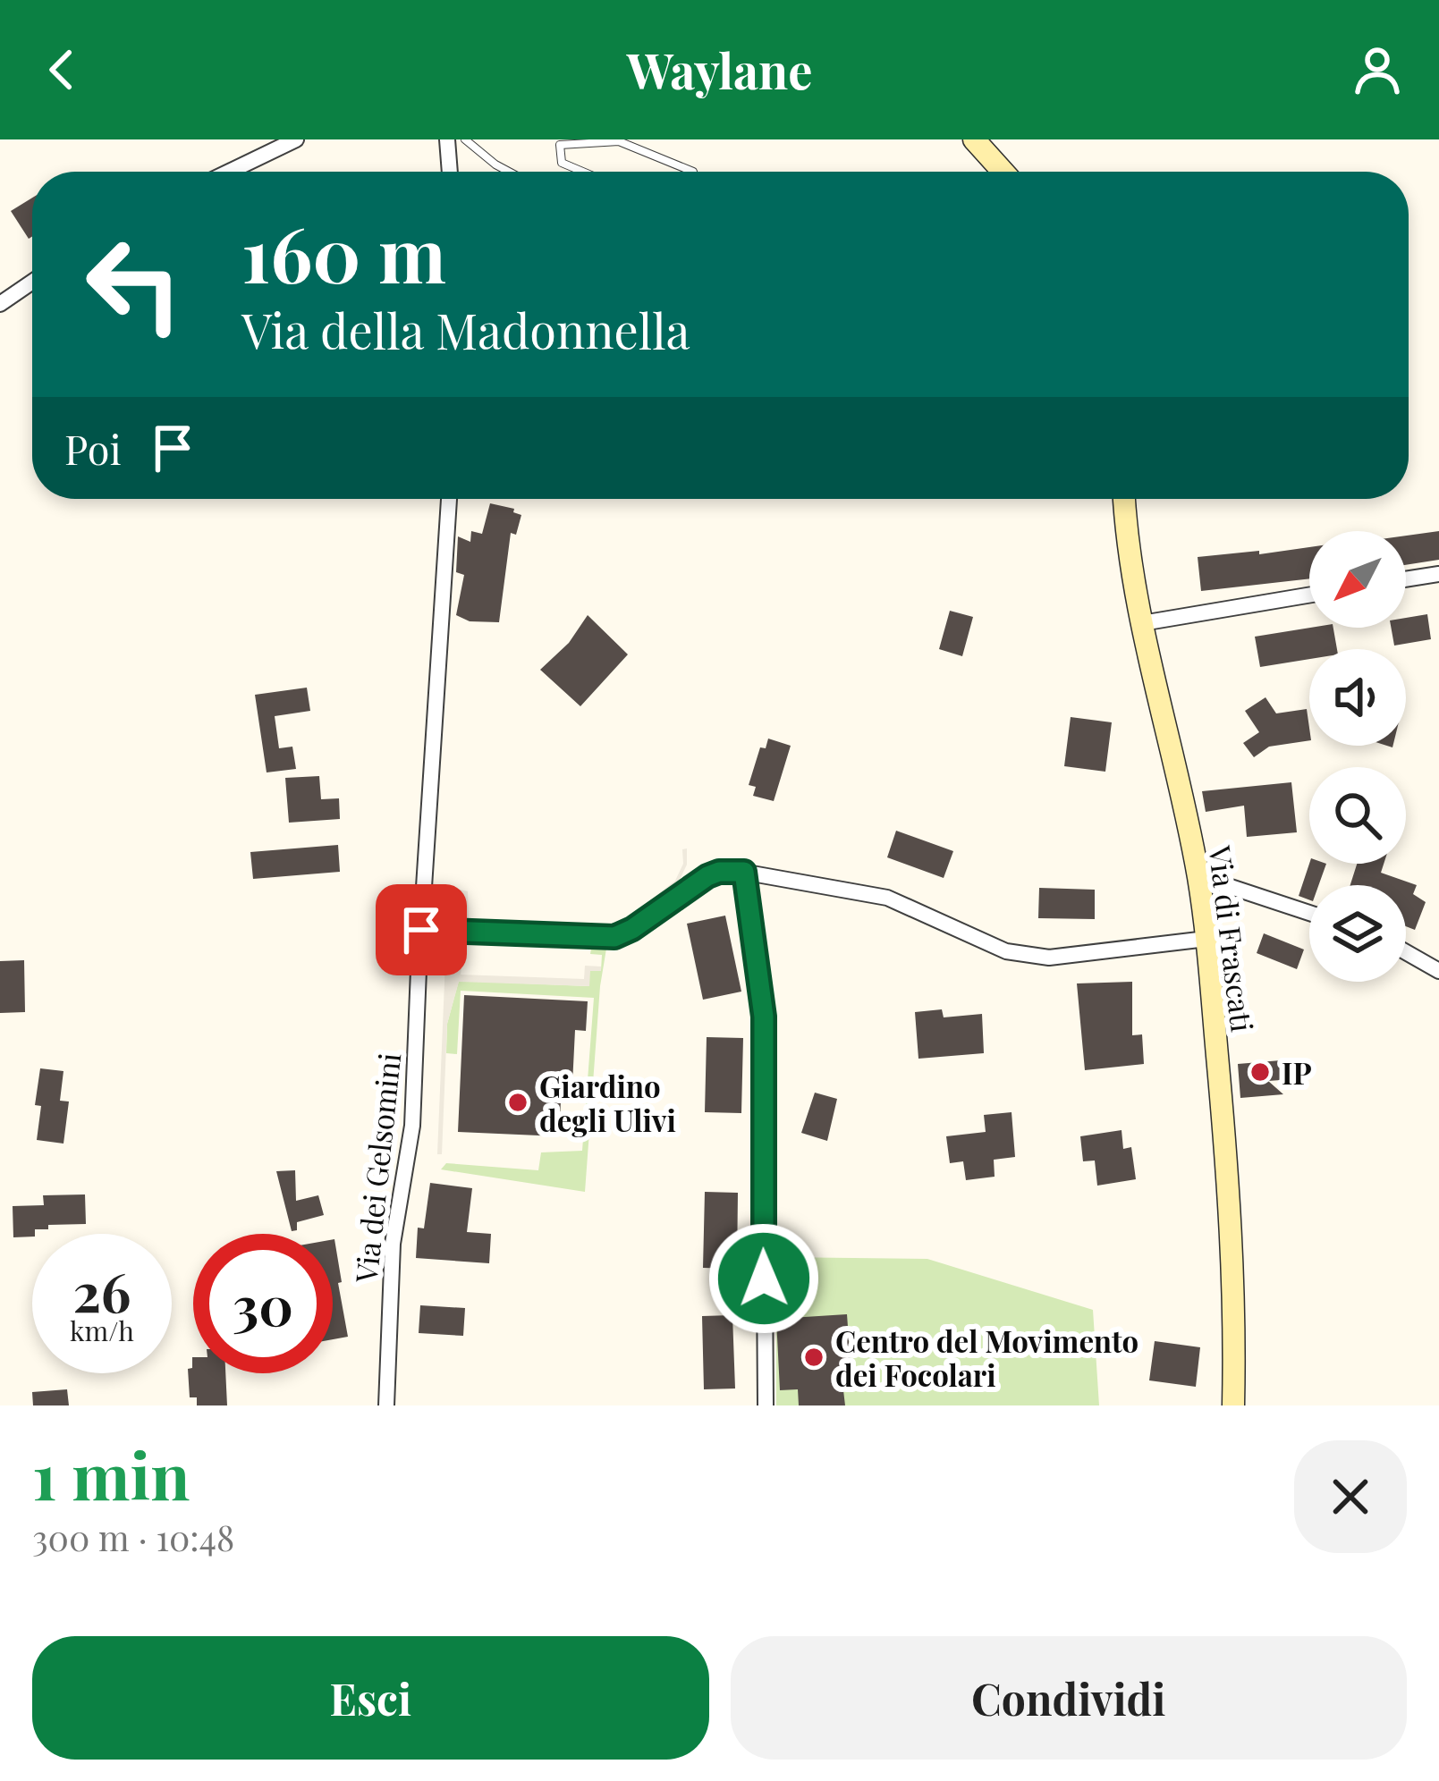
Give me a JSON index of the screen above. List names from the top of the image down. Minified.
{"streets":{"main road":["Via di Frascati"],"street":["Via dei Gelsomini"]},"places":["IP","Giardino degli Ulivi","Centro del Movimento dei Focolari"],"north":"bottom left","page":{"header":"Waylane","turn":["160 m","Via della Madonnella"],"then":"Poi","speed":"26 km/h","limit":"30","heading":["1 min","300 m · 10:48"],"buttons":["Esci","Condividi"]}}
